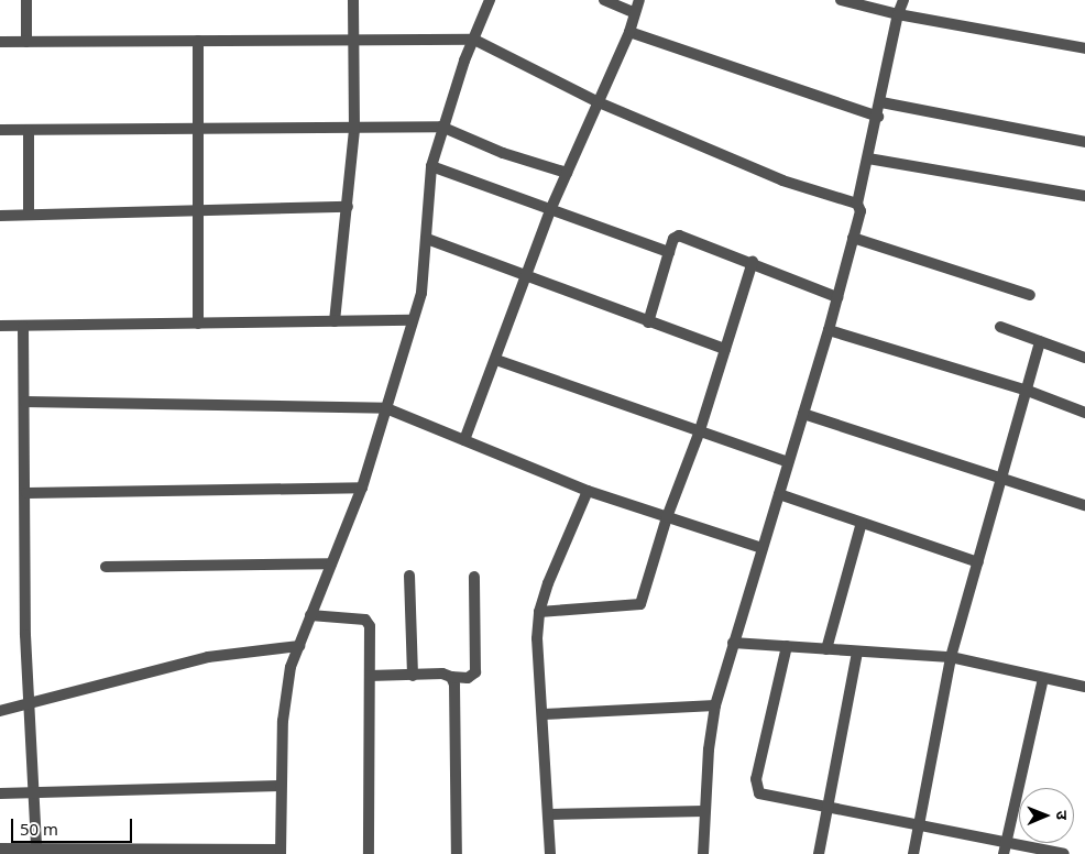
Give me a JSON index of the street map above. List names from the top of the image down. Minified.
{"scale_bar":"50 m","north":"right"}
